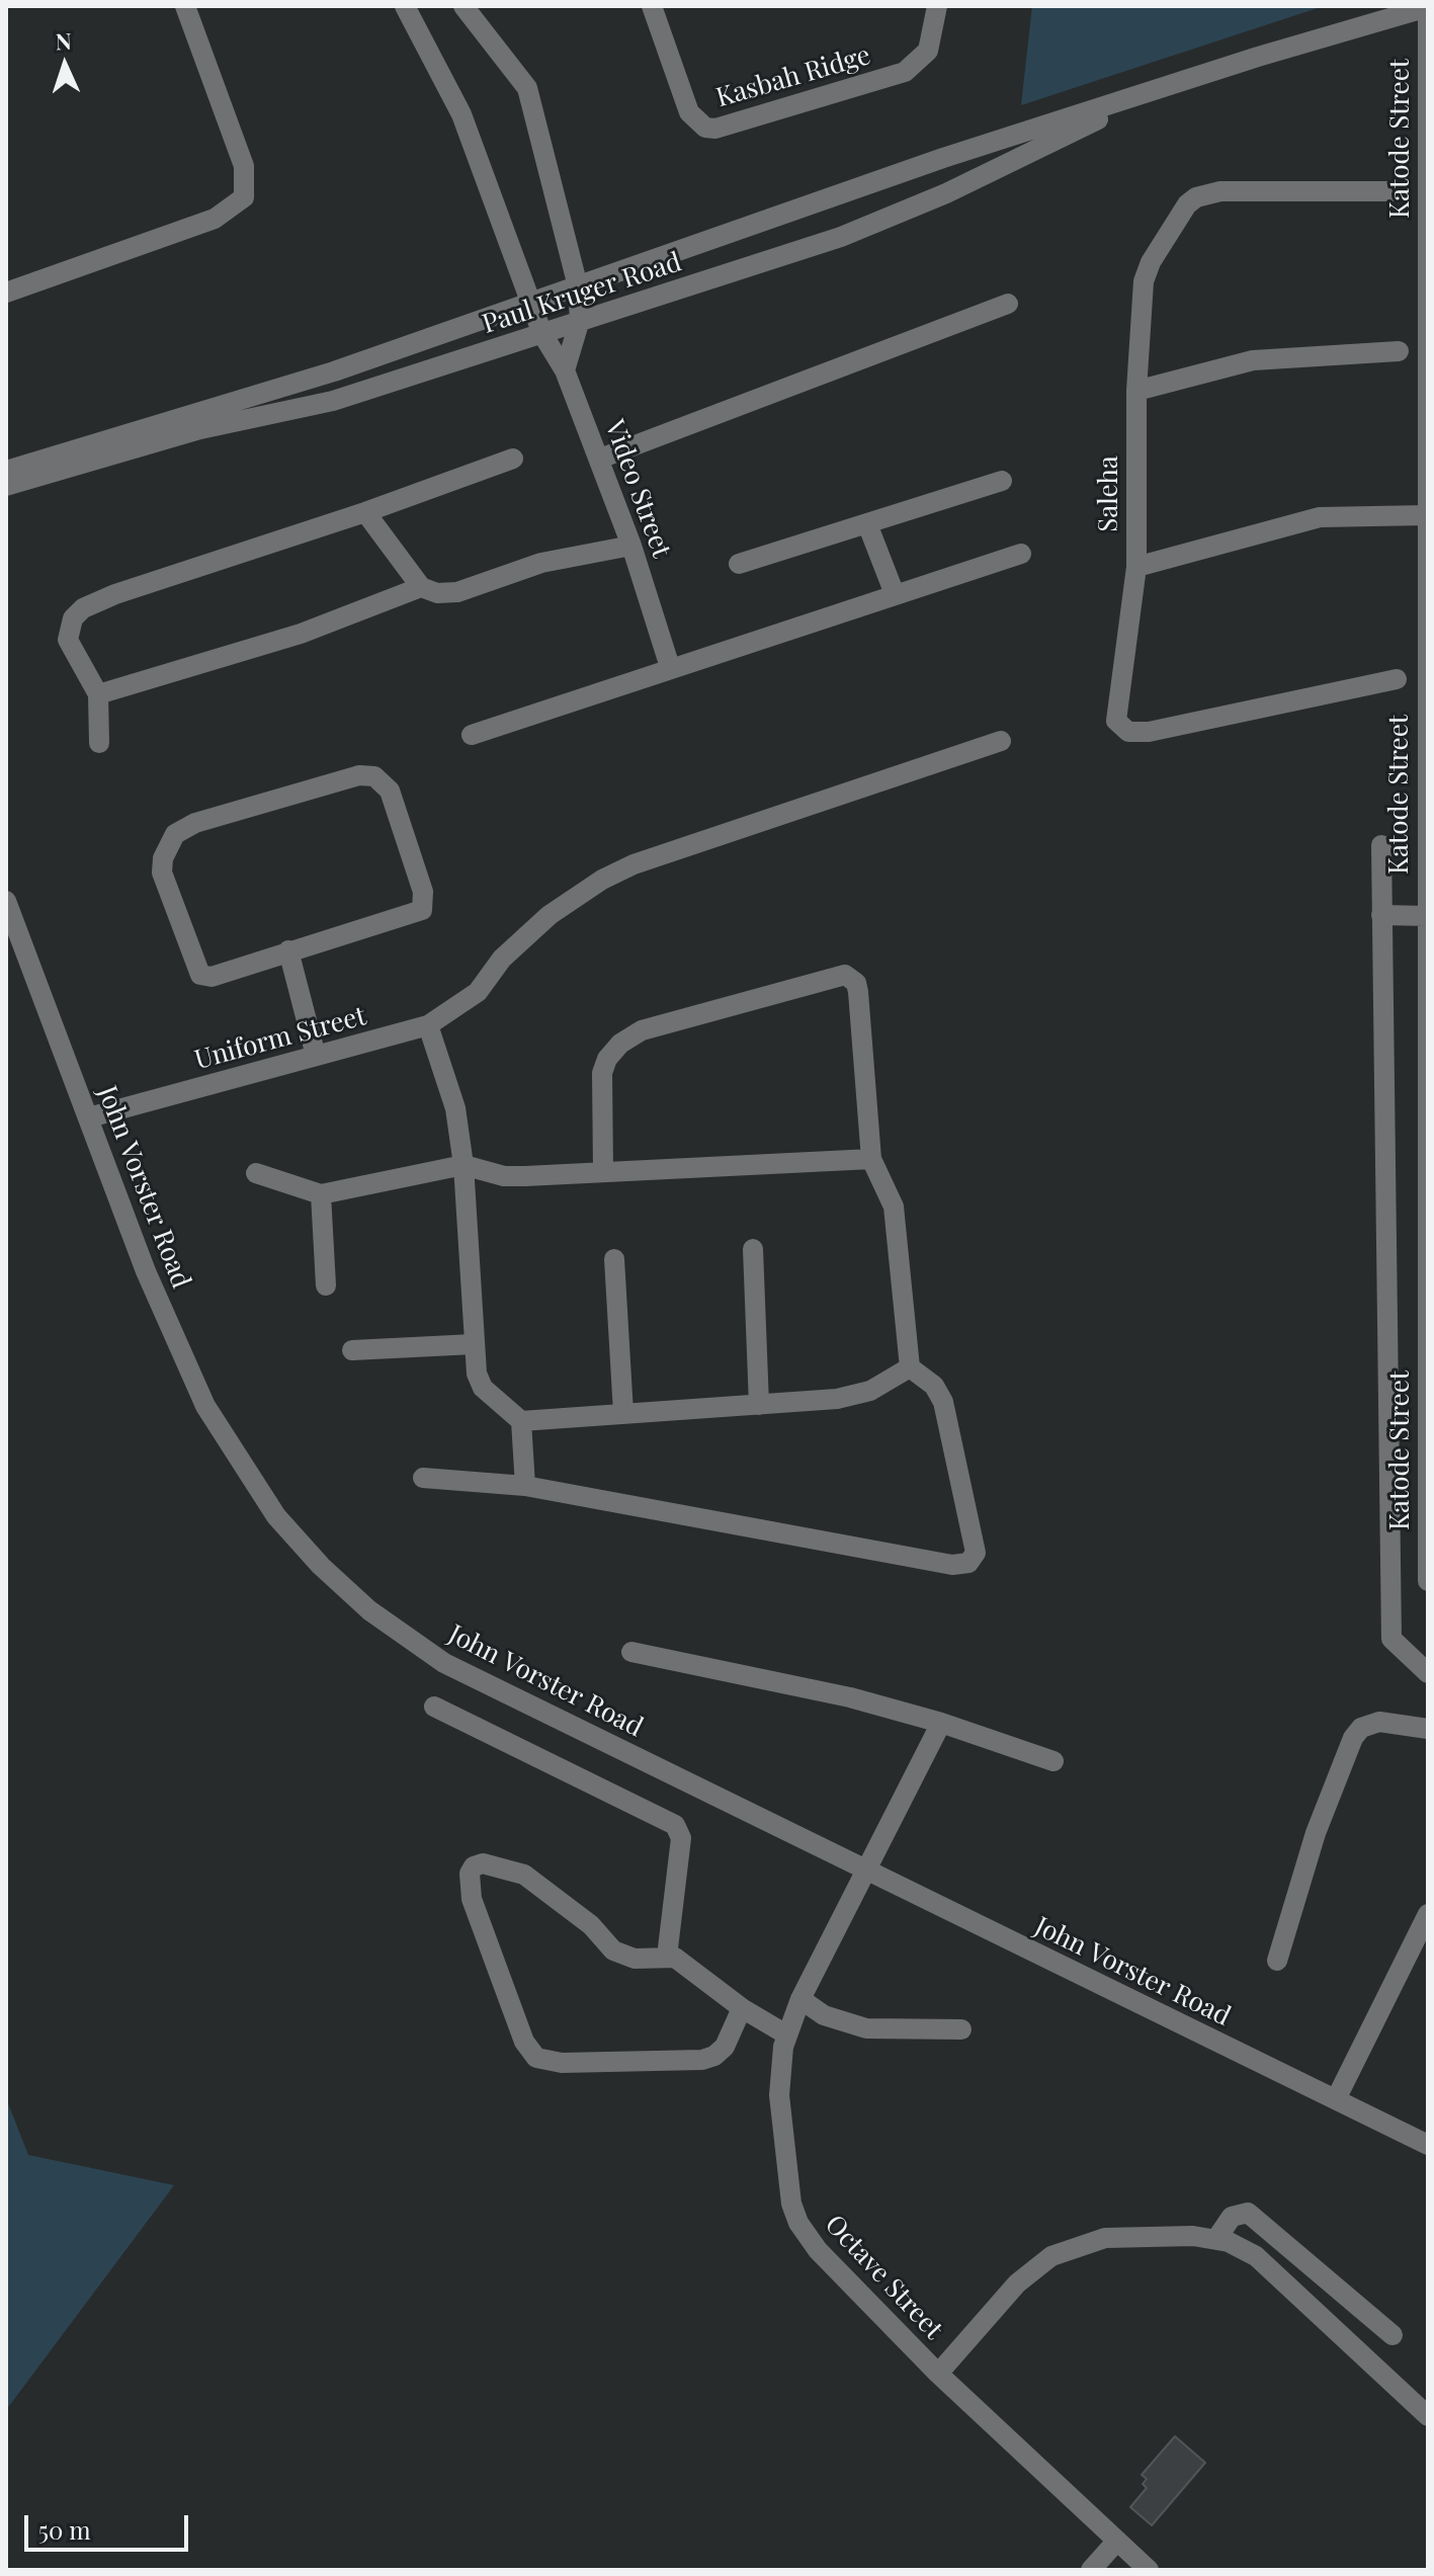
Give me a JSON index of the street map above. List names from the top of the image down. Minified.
{"streets":{"street":["Kasbah Ridge","Katode Street","Paul Kruger Road","Video Street","Saleha","Uniform Street","John Vorster Road","Octave Street"]},"crossings":[["Katode Street","Paul Kruger Road"],["Katode Street","Saleha"],["Paul Kruger Road","Video Street"],["Uniform Street","John Vorster Road"],["John Vorster Road","Octave Street"]],"scale_bar":"50 m","north":"top"}
